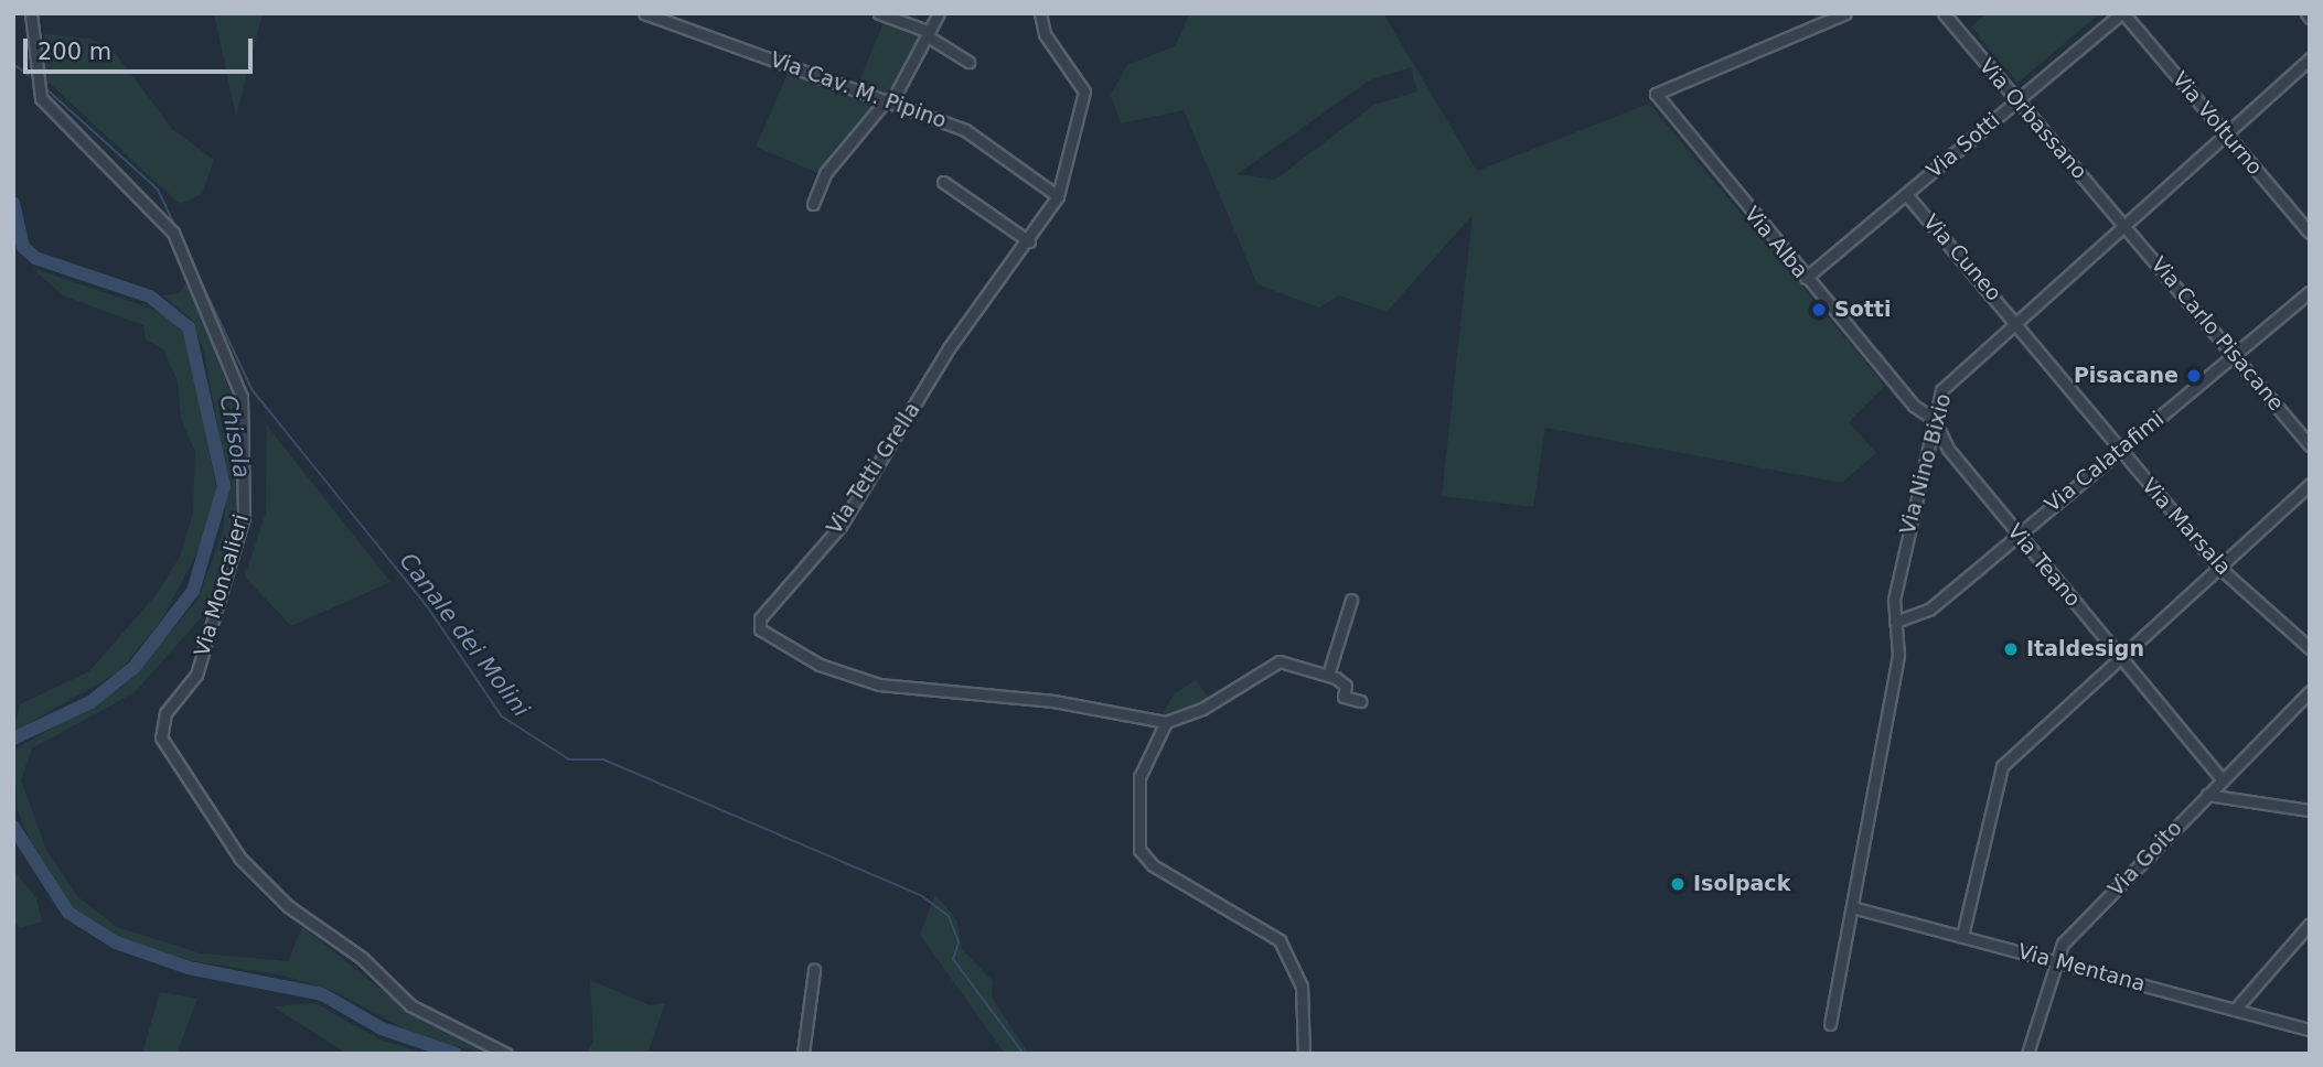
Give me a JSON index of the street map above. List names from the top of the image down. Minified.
{"streets":{"street":["Via Cav. M. Pipino","Via Orbassano","Via Volturno","Via Sotti","Via Alba","Via Cuneo","Via Carlo Pisacane","Via Calatafimi","Via Nino Bixio","Via Tetti Grella","Via Marsala","Via Teano","Via Moncalieri","Via Goito","Via Mentana"]},"crossings":[["Via Cav. M. Pipino","Via Tetti Grella"],["Via Orbassano","Via Sotti"],["Via Orbassano","Via Carlo Pisacane"],["Via Orbassano","Via Nino Bixio"],["Via Volturno","Via Sotti"],["Via Volturno","Via Nino Bixio"],["Via Sotti","Via Alba"],["Via Sotti","Via Cuneo"],["Via Alba","Via Nino Bixio"],["Via Alba","Via Teano"],["Via Cuneo","Via Nino Bixio"],["Via Cuneo","Via Marsala"],["Via Carlo Pisacane","Via Calatafimi"],["Via Carlo Pisacane","Via Nino Bixio"],["Via Calatafimi","Via Nino Bixio"],["Via Calatafimi","Via Marsala"],["Via Calatafimi","Via Teano"],["Via Nino Bixio","Via Marsala"],["Via Nino Bixio","Via Teano"],["Via Nino Bixio","Via Mentana"],["Via Teano","Via Goito"],["Via Goito","Via Mentana"]],"water":["Chisola","Canale dei Molini"],"places":["Sotti","Pisacane","Italdesign","Isolpack"],"scale_bar":"200 m"}
